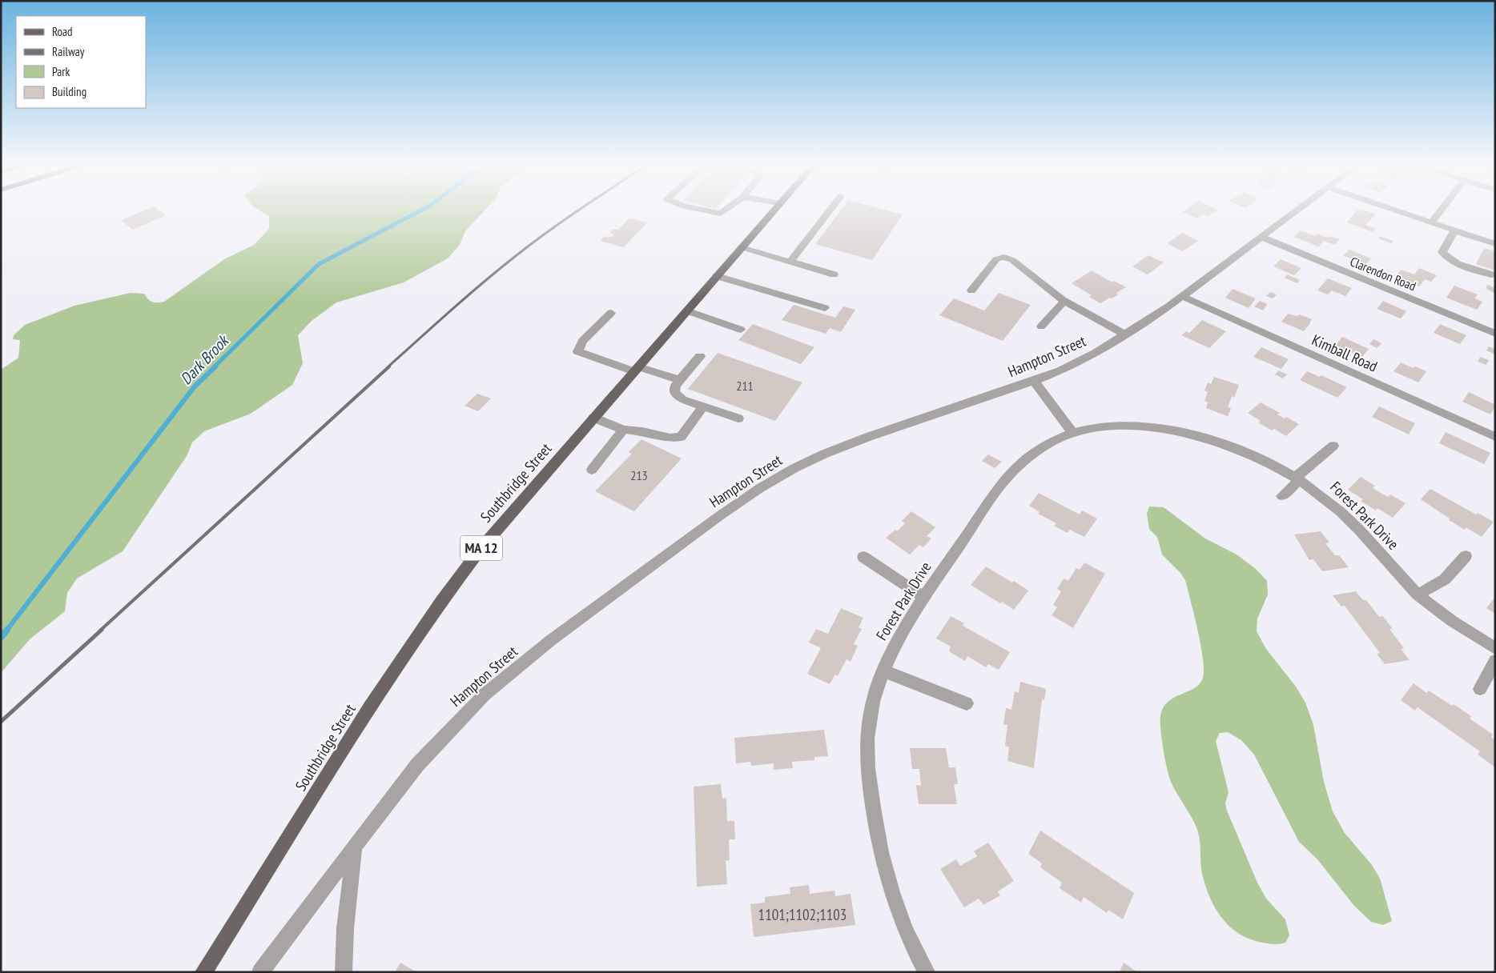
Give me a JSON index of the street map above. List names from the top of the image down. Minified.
{"streets":{"main road":["Southbridge Street","MA 12"],"street":["Clarendon Road","Kimball Road","Hampton Street","Forest Park Drive"]},"crossings":[["Clarendon Road","Hampton Street"],["Kimball Road","Hampton Street"]],"water":["Dark Brook"],"house_numbers":["211","213","1101;1102;1103"],"legend":["Road","Railway","Park","Building"]}
